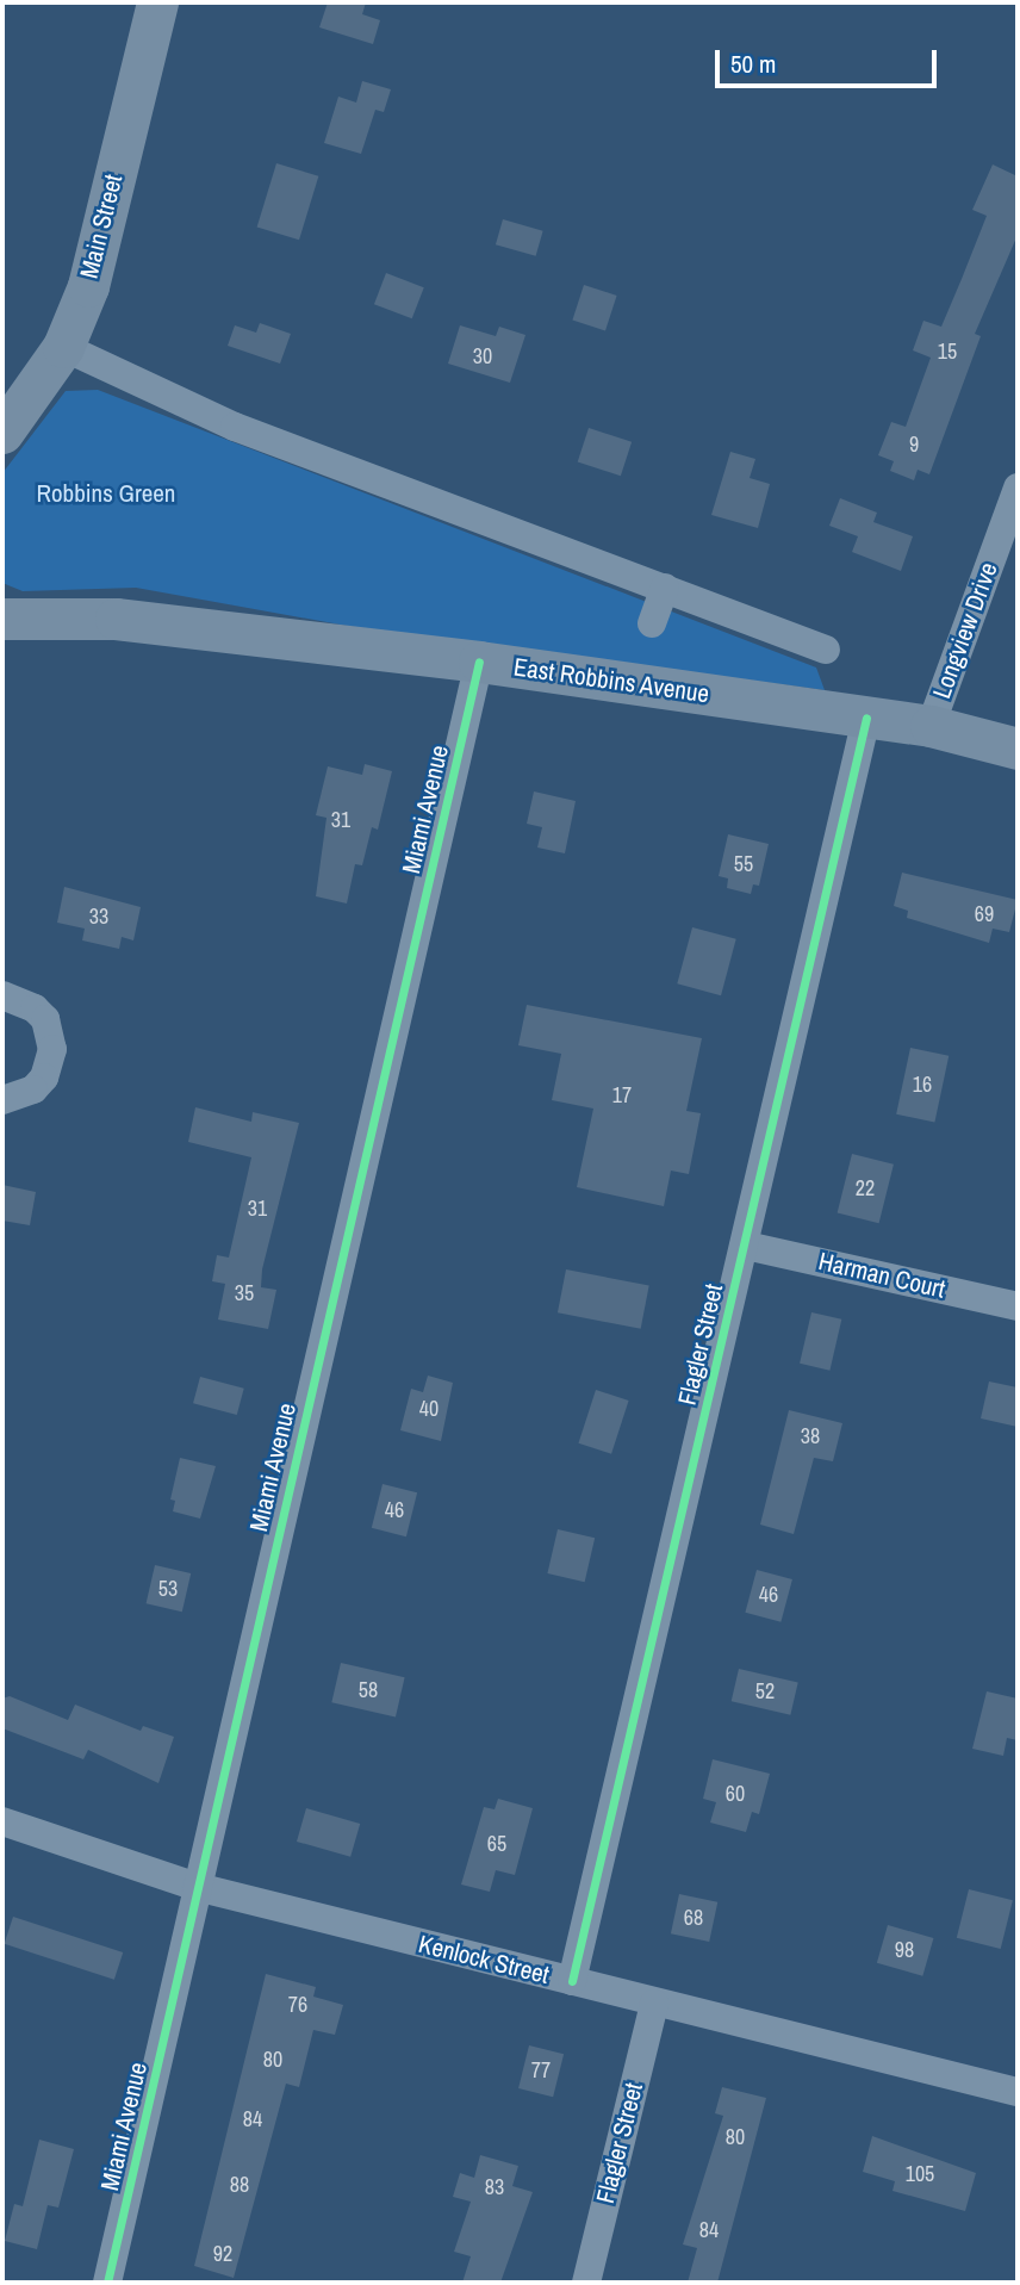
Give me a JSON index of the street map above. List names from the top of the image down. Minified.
{"streets":{"main road":["Main Street","East Robbins Avenue"],"street":["Longview Drive","Miami Avenue","Harman Court","Flagler Street","Kenlock Street"]},"crossings":[["Longview Drive","East Robbins Avenue"],["East Robbins Avenue","Miami Avenue"],["East Robbins Avenue","Flagler Street"],["Miami Avenue","Kenlock Street"],["Harman Court","Flagler Street"],["Flagler Street","Kenlock Street"]],"parks":["Robbins Green"],"house_numbers":["15","30","9","31","55","69","33","16","17","22","31","35","40","38","46","53","46","58","52","60","65","68","98","76","80","77","84","80","105","88","83","84","92"],"scale_bar":"50 m"}
